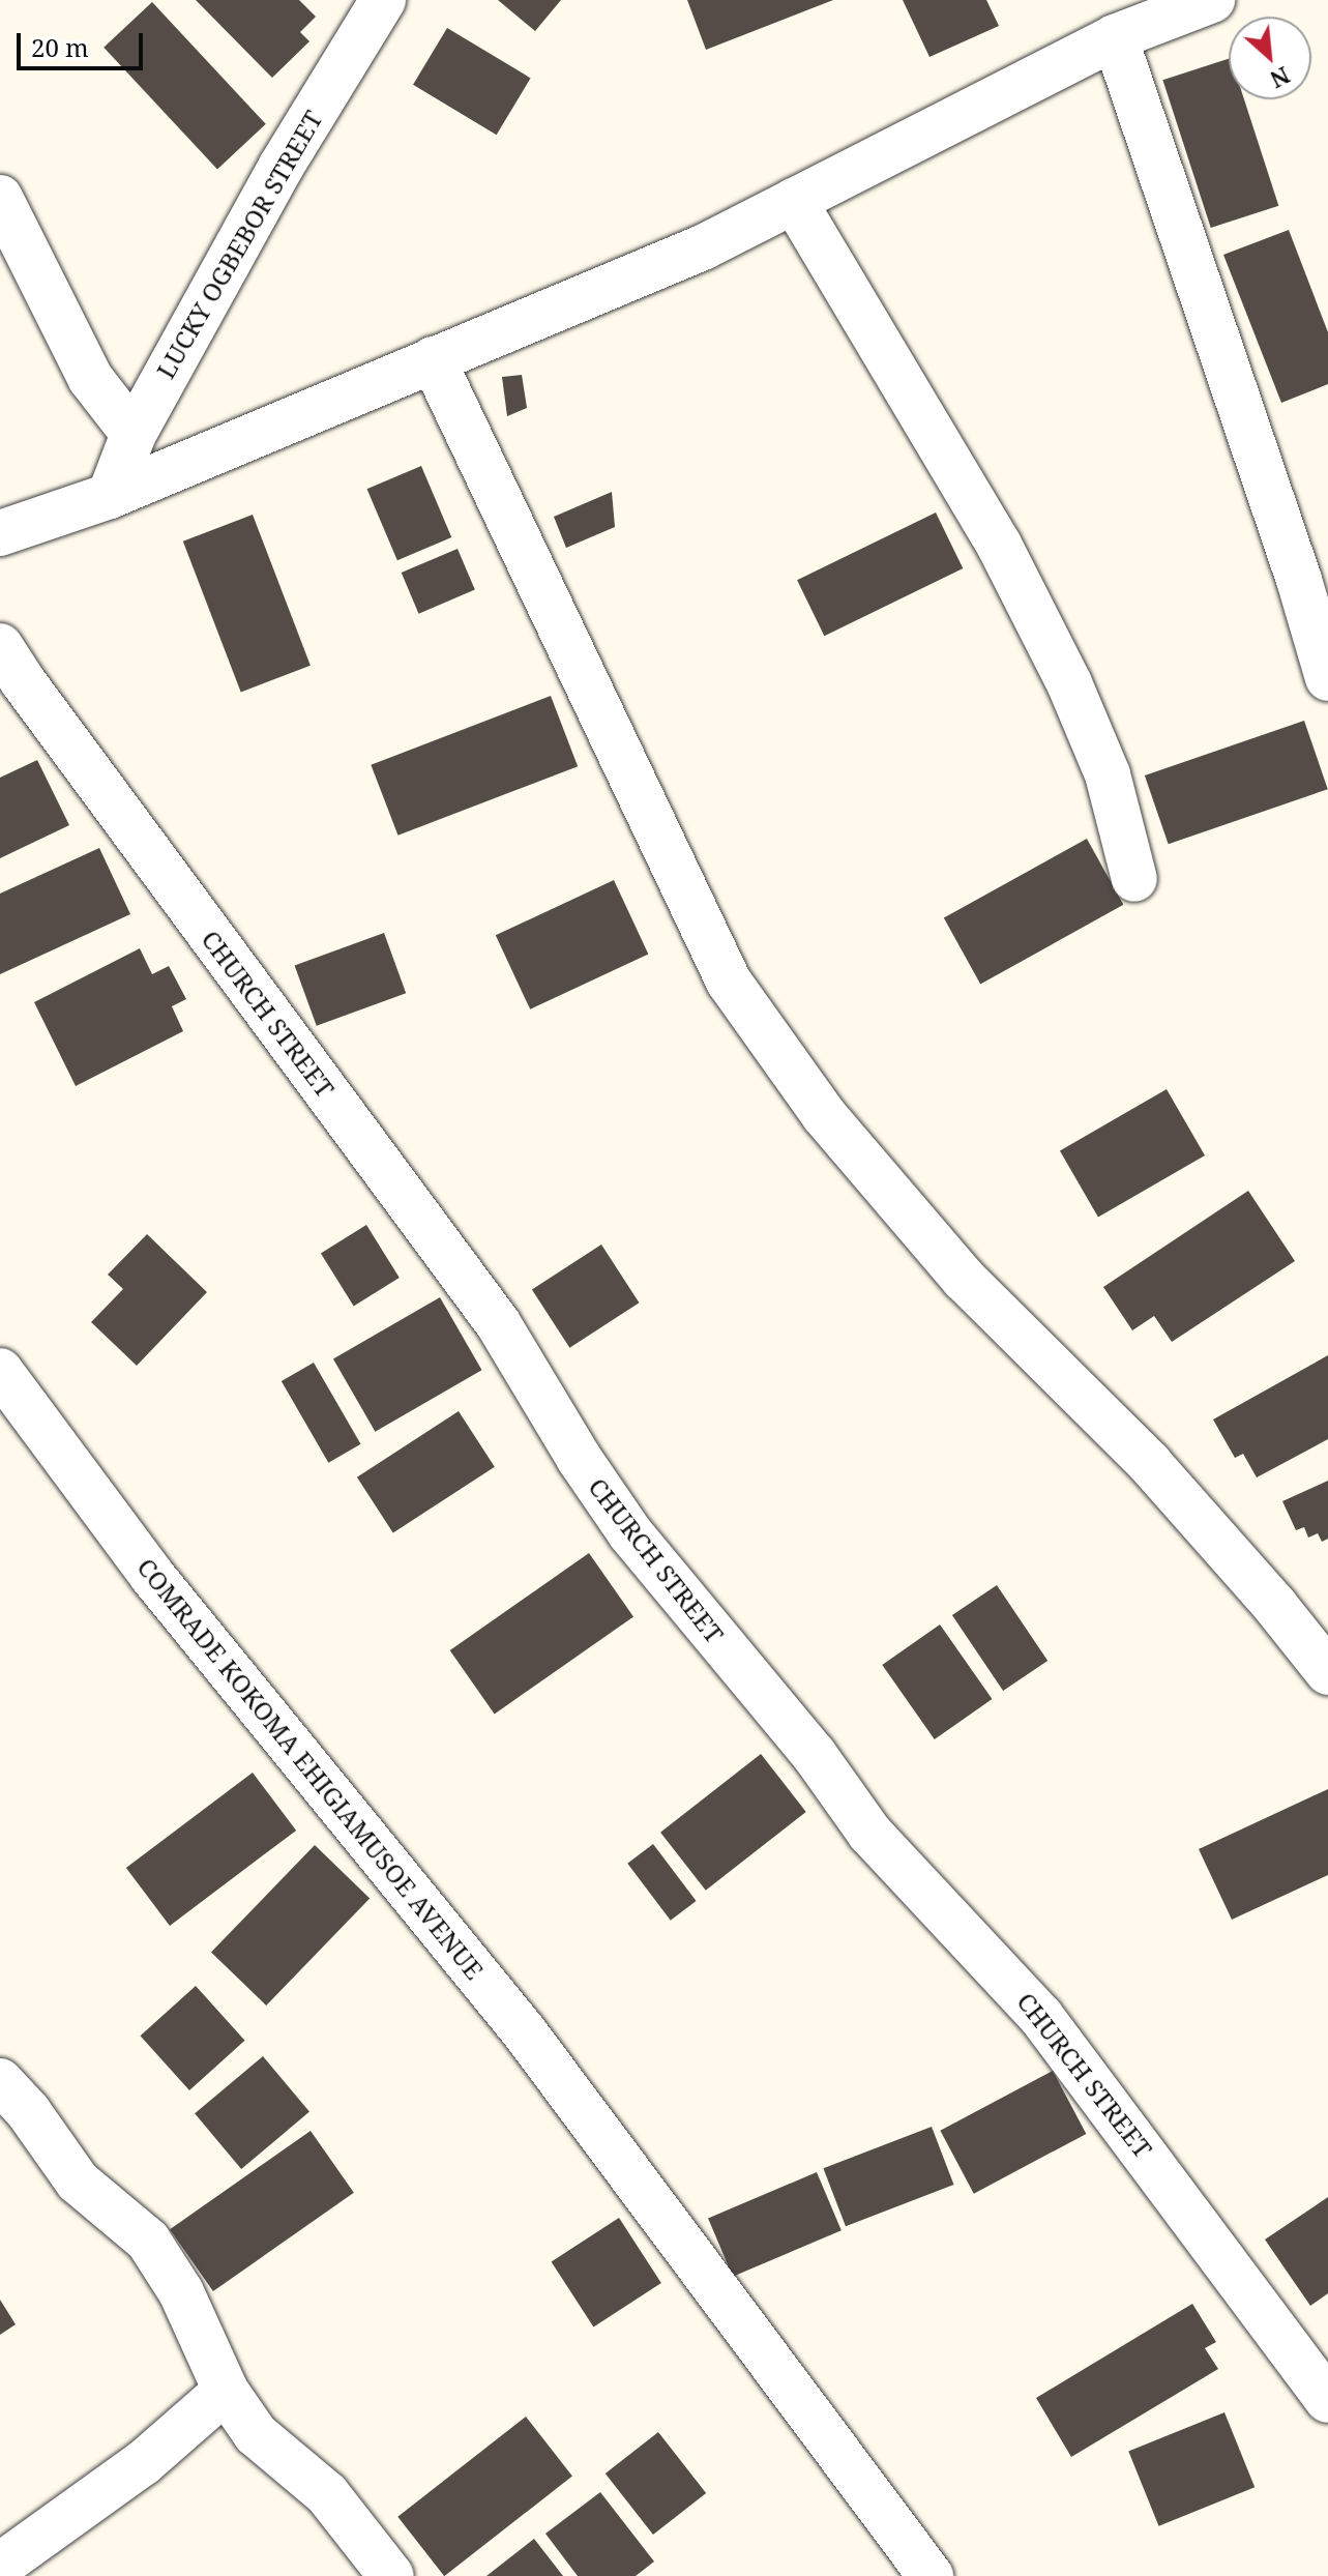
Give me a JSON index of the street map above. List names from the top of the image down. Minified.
{"streets":{"street":["LUCKY OGBEBOR STREET","CHURCH STREET","COMRADE KOKOMA EHIGIAMUSOE AVENUE"]},"scale_bar":"20 m","north":"bottom right"}
